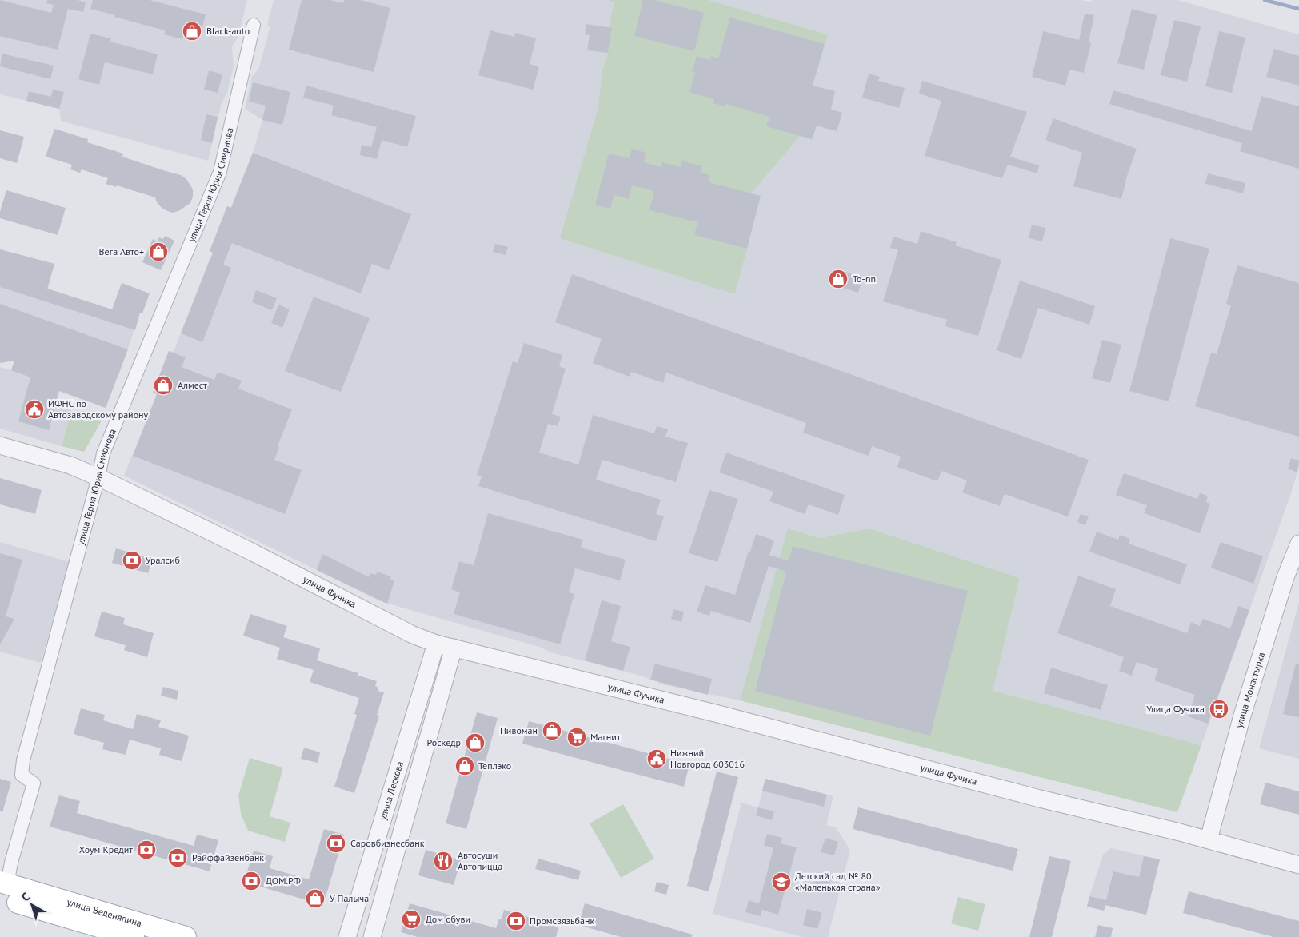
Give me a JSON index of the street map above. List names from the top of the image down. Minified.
{"streets":{"main road":["улица Веденяпина"],"street":["улица Героя Юрия Смирнова","улица Фучика","улица Монастырка","улица Лескова"]},"crossings":[["улица Героя Юрия Смирнова","улица Фучика"],["улица Героя Юрия Смирнова","улица Веденяпина"],["улица Фучика","улица Монастырка"],["улица Фучика","улица Лескова"]],"places":{"shop":["Black-auto","Вега Авто+","To-nn","Алмест","Пивоман","Роскедр","Теплэко","У Палыча"],"public building":["ИФНС по Автозаводскому району","Нижний Новгород 603016"],"bank":["Уралсиб","Саровбизнесбанк","Хоум Кредит","Райффайзенбанк","ДОМ.РФ","Промсвязьбанк"],"bus stop":["Улица Фучика"],"supermarket":["Магнит","Дом обуви"],"restaurant":["Автосуши Автопицца"],"school or university":["Детский сад № 80 «Маленькая страна»"]},"north":"top left"}
